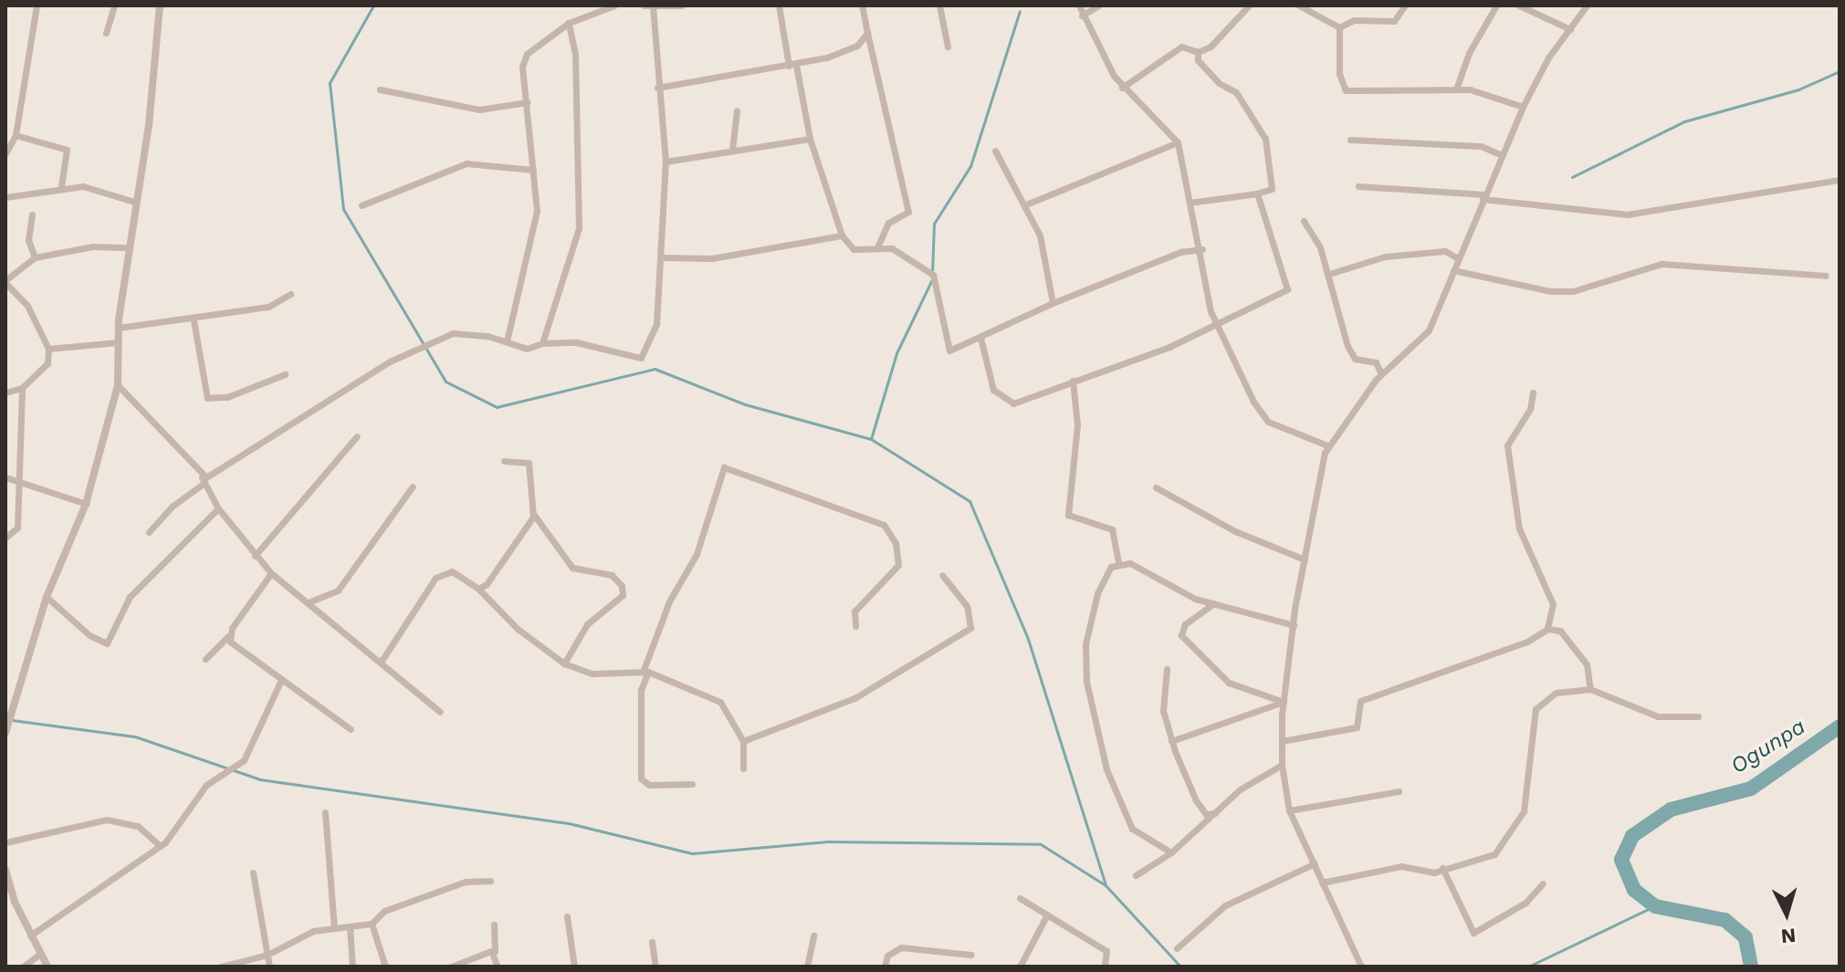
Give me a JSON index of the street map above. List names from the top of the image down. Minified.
{"water":["Ogunpa"],"north":"bottom"}
